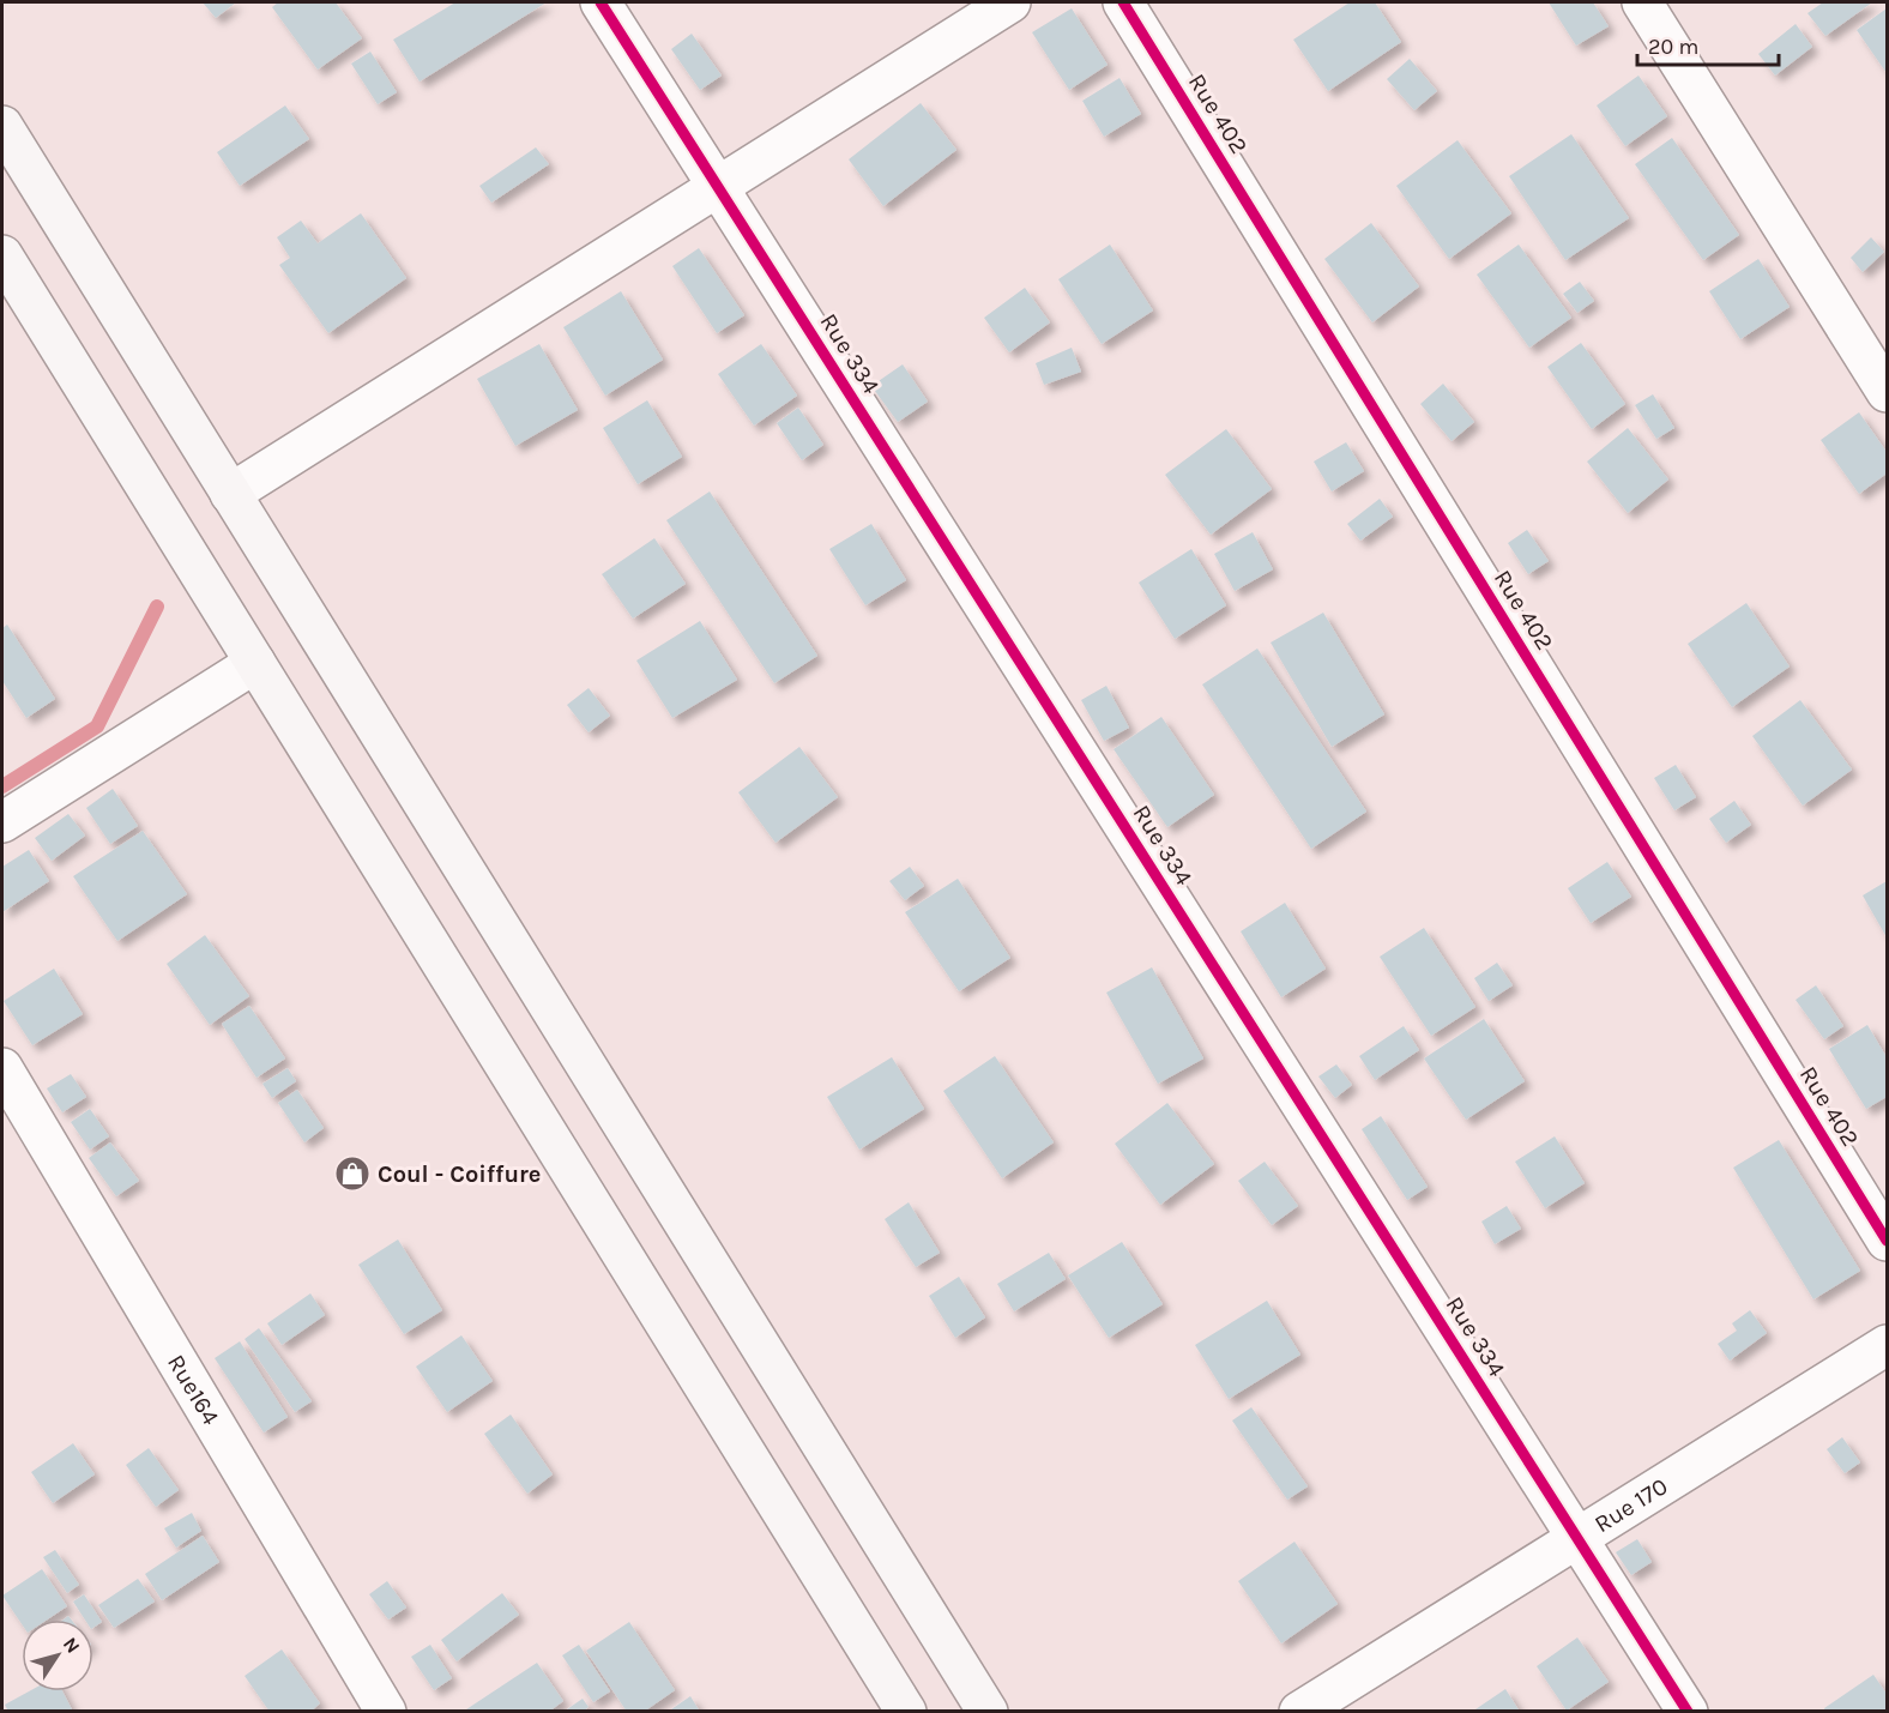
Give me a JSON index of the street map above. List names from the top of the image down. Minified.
{"streets":{"street":["Rue 402","Rue 334","Rue164","Rue 170"]},"crossings":[["Rue 334","Rue 170"]],"places":{"shop":["Coul - Coiffure"]},"scale_bar":"20 m","north":"top right"}
